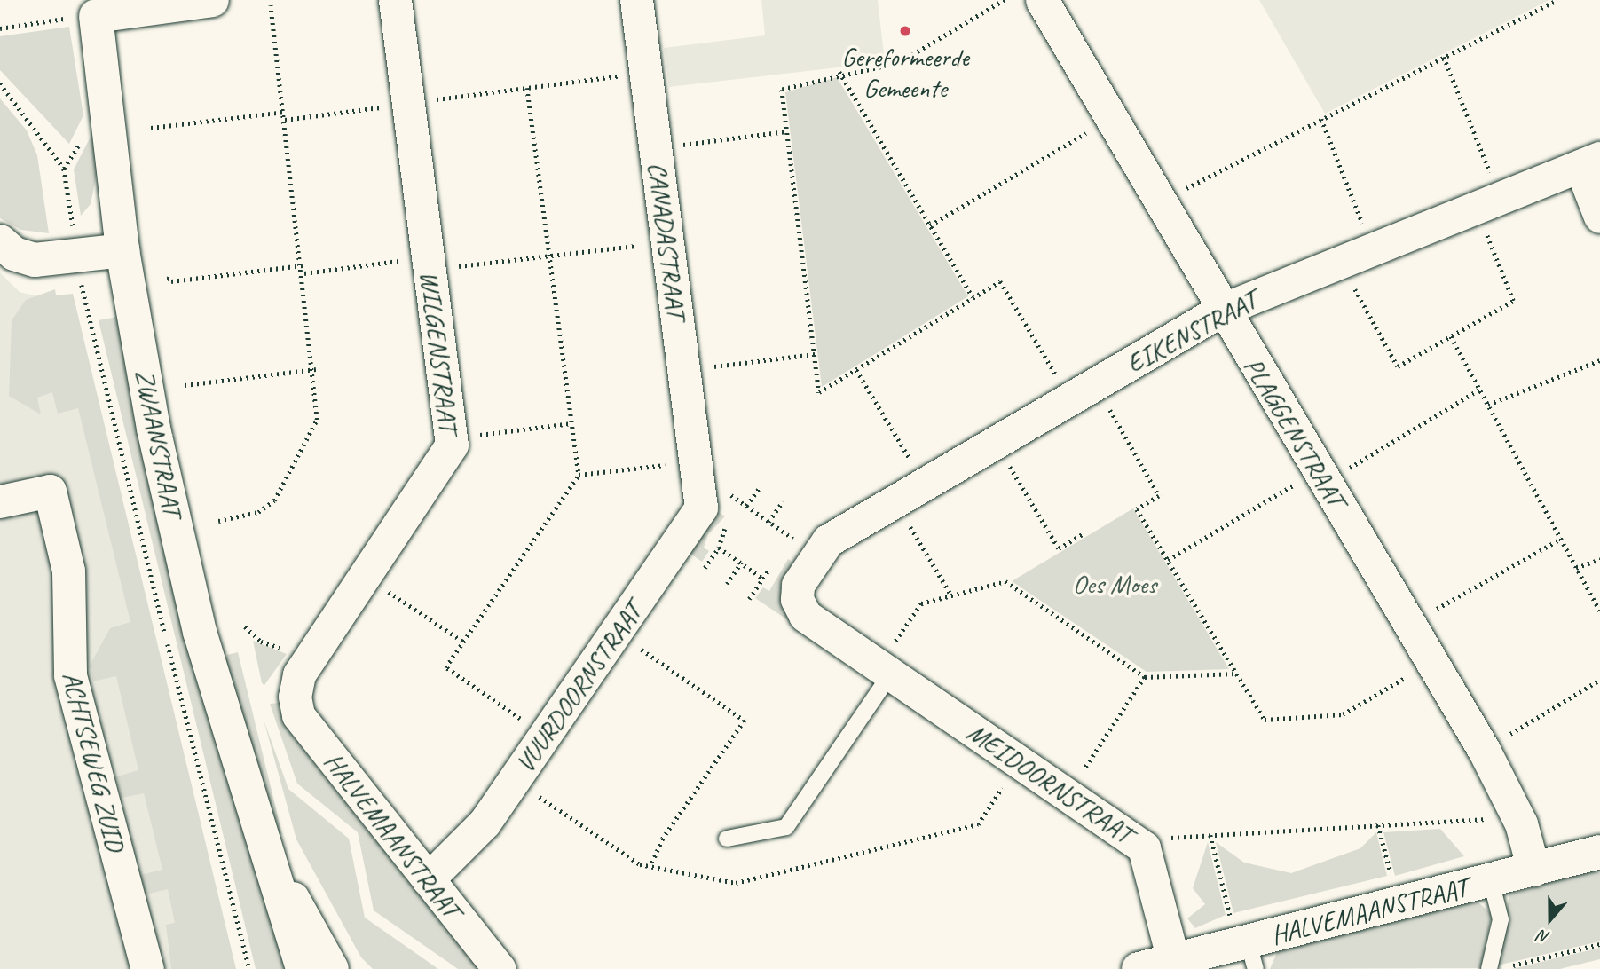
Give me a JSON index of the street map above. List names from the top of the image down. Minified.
{"streets":{"street":["CANADASTRAAT","EIKENSTRAAT","WILGENSTRAAT","PLAGGENSTRAAT","ZWAANSTRAAT","VUURDOORNSTRAAT","ACHTSEWEG ZUID","MEIDOORNSTRAAT","HALVEMAANSTRAAT"]},"crossings":[["CANADASTRAAT","VUURDOORNSTRAAT"],["EIKENSTRAAT","PLAGGENSTRAAT"],["EIKENSTRAAT","MEIDOORNSTRAAT"],["WILGENSTRAAT","HALVEMAANSTRAAT"],["PLAGGENSTRAAT","HALVEMAANSTRAAT"],["VUURDOORNSTRAAT","HALVEMAANSTRAAT"],["MEIDOORNSTRAAT","HALVEMAANSTRAAT"]],"parks":["Oes Moes"],"places":["Gereformeerde Gemeente"],"north":"bottom"}
